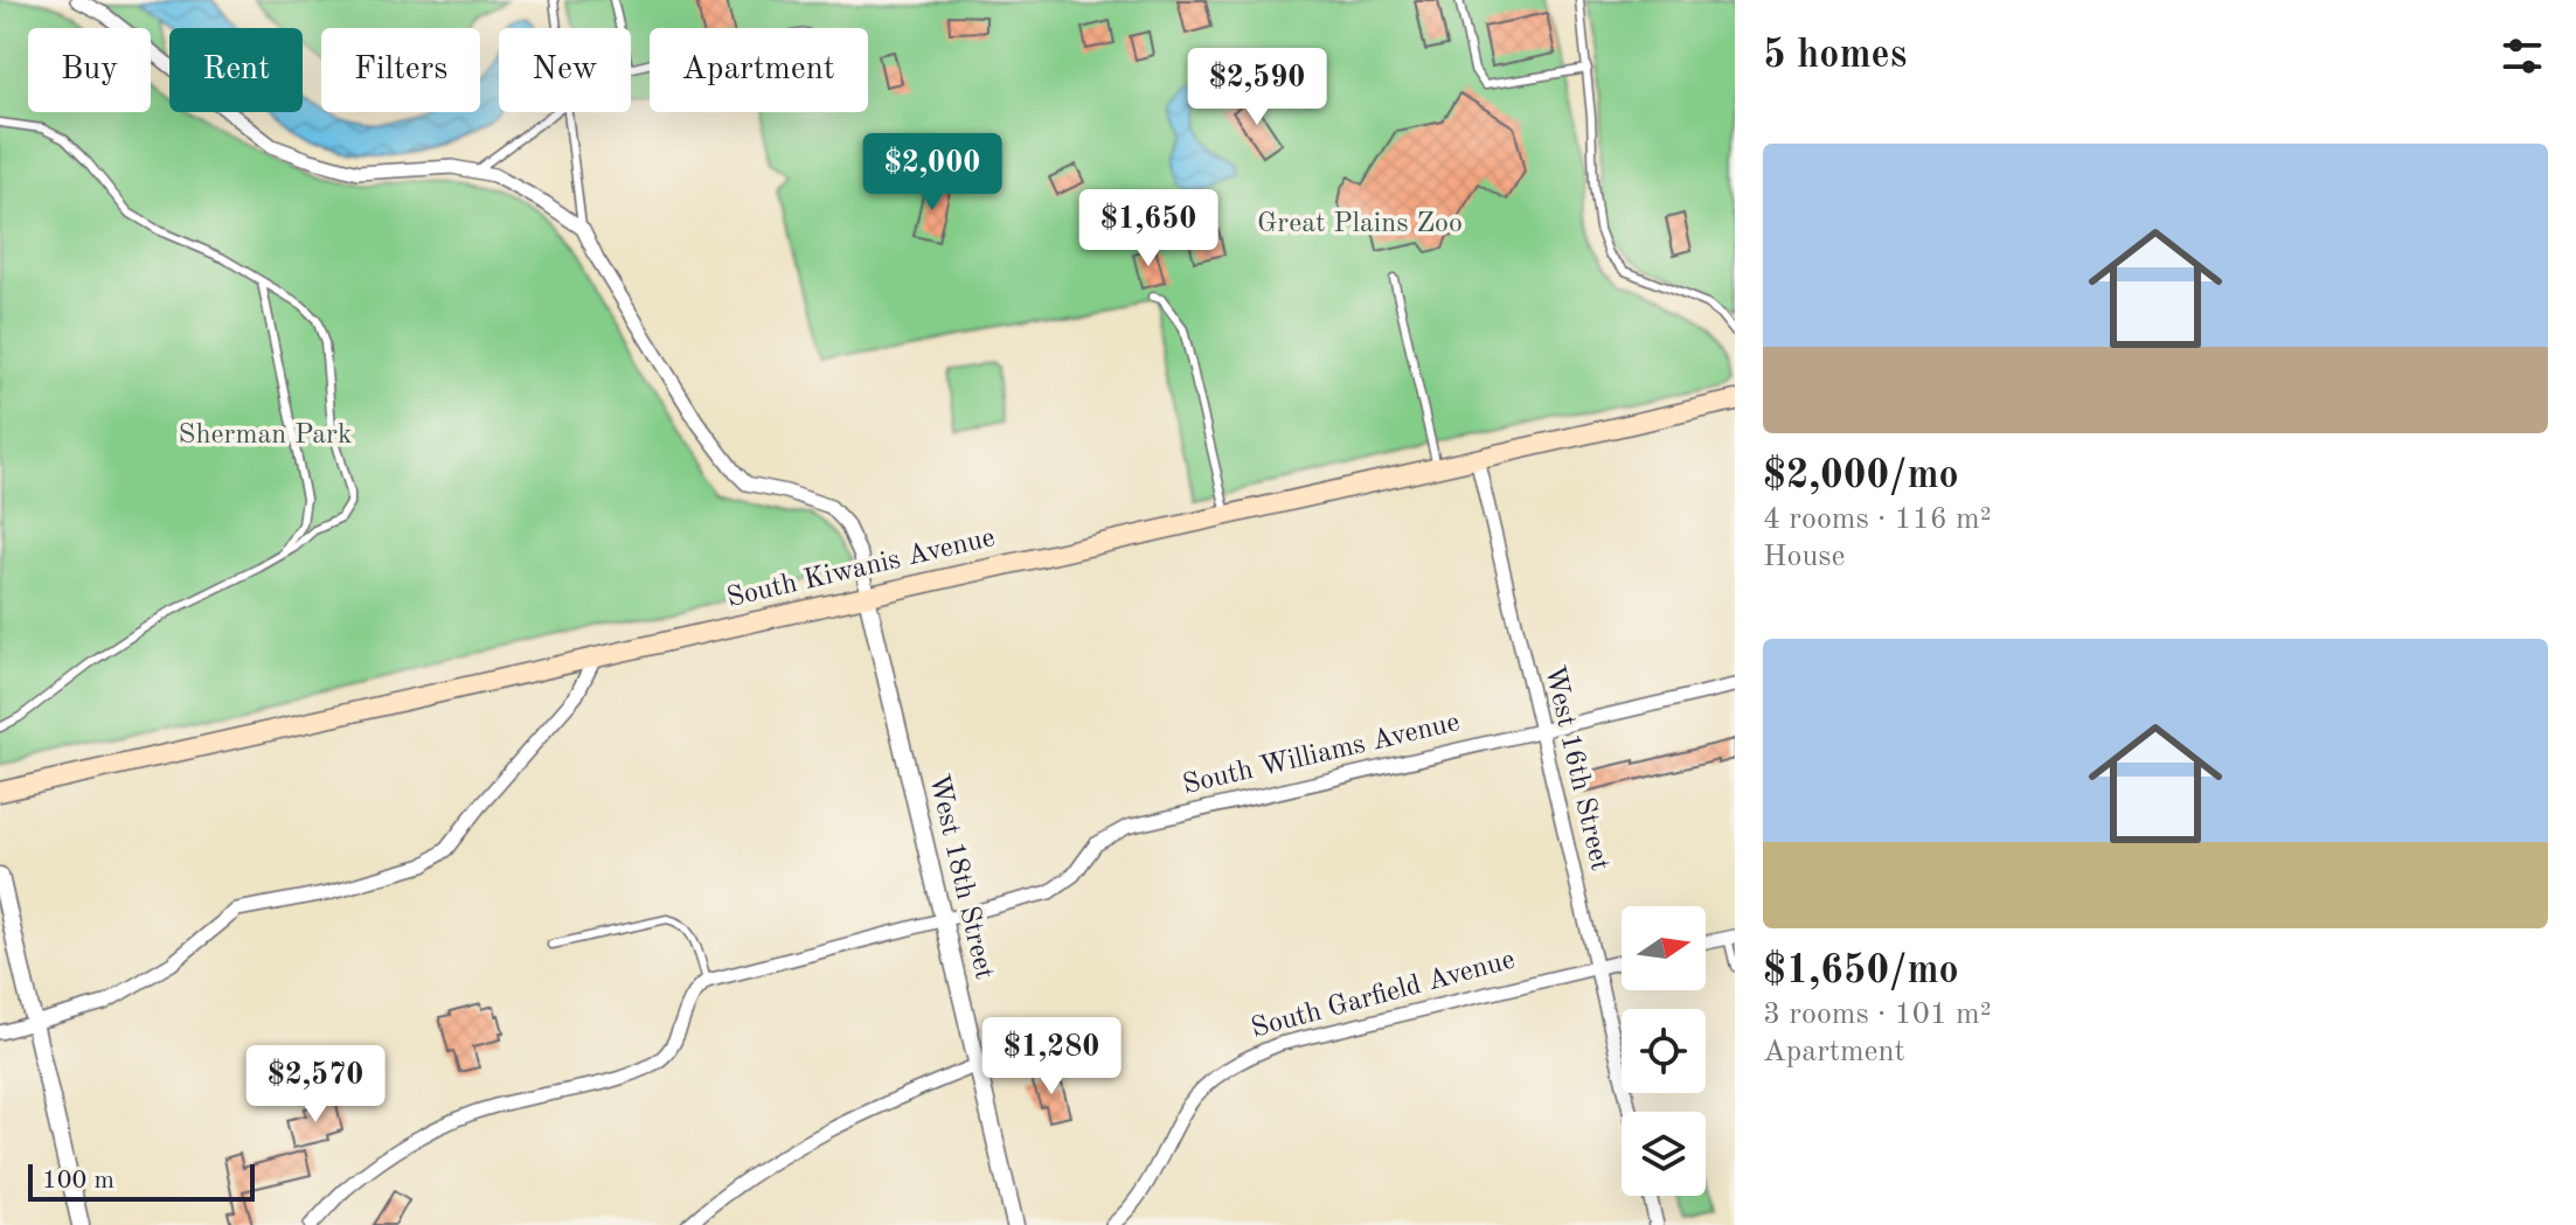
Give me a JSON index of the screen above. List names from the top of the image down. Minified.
{"streets":{"main road":["South Kiwanis Avenue"],"street":["South Williams Avenue","West 16th Street","West 18th Street","South Garfield Avenue"]},"crossings":[["South Kiwanis Avenue","West 16th Street"],["South Kiwanis Avenue","West 18th Street"],["South Williams Avenue","West 16th Street"],["South Williams Avenue","West 18th Street"],["West 16th Street","South Garfield Avenue"]],"parks":["Great Plains Zoo","Sherman Park"],"scale_bar":"100 m","north":"right","page":{"heading":"5 homes","chip":["Buy","Rent","Filters","New","Apartment"],"price":["$2,590","$2,000","$1,650","$1,280","$2,570"],"list":[{"name":"$2,000/mo","note":"4 rooms · 116 m² · House"},{"name":"$1,650/mo","note":"3 rooms · 101 m² · Apartment"}],"scale":"100 m"}}
